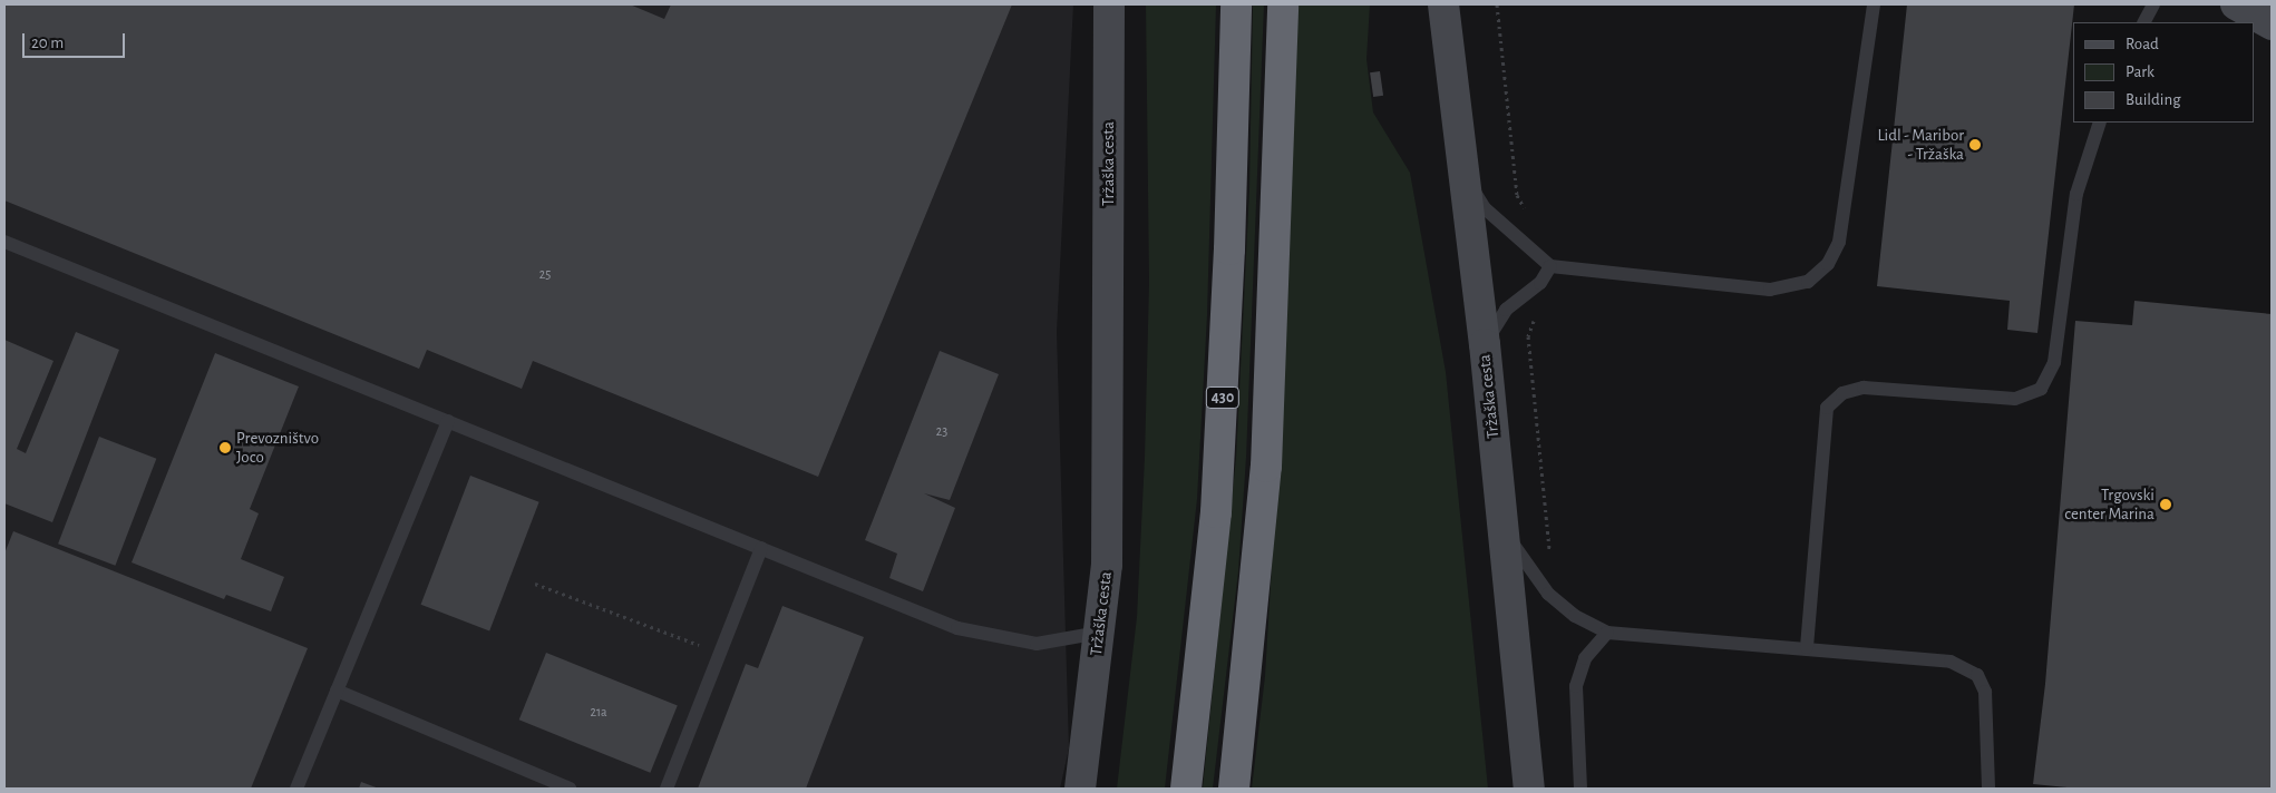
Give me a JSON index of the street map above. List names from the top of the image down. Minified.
{"streets":{"highway":["430"],"street":["Tržaška cesta"]},"places":["Lidl - Maribor - Tržaška","Prevozništvo Joco","Trgovski center Marina"],"house_numbers":["25","23","21a"],"legend":["Road","Park","Building"],"scale_bar":"20 m"}
